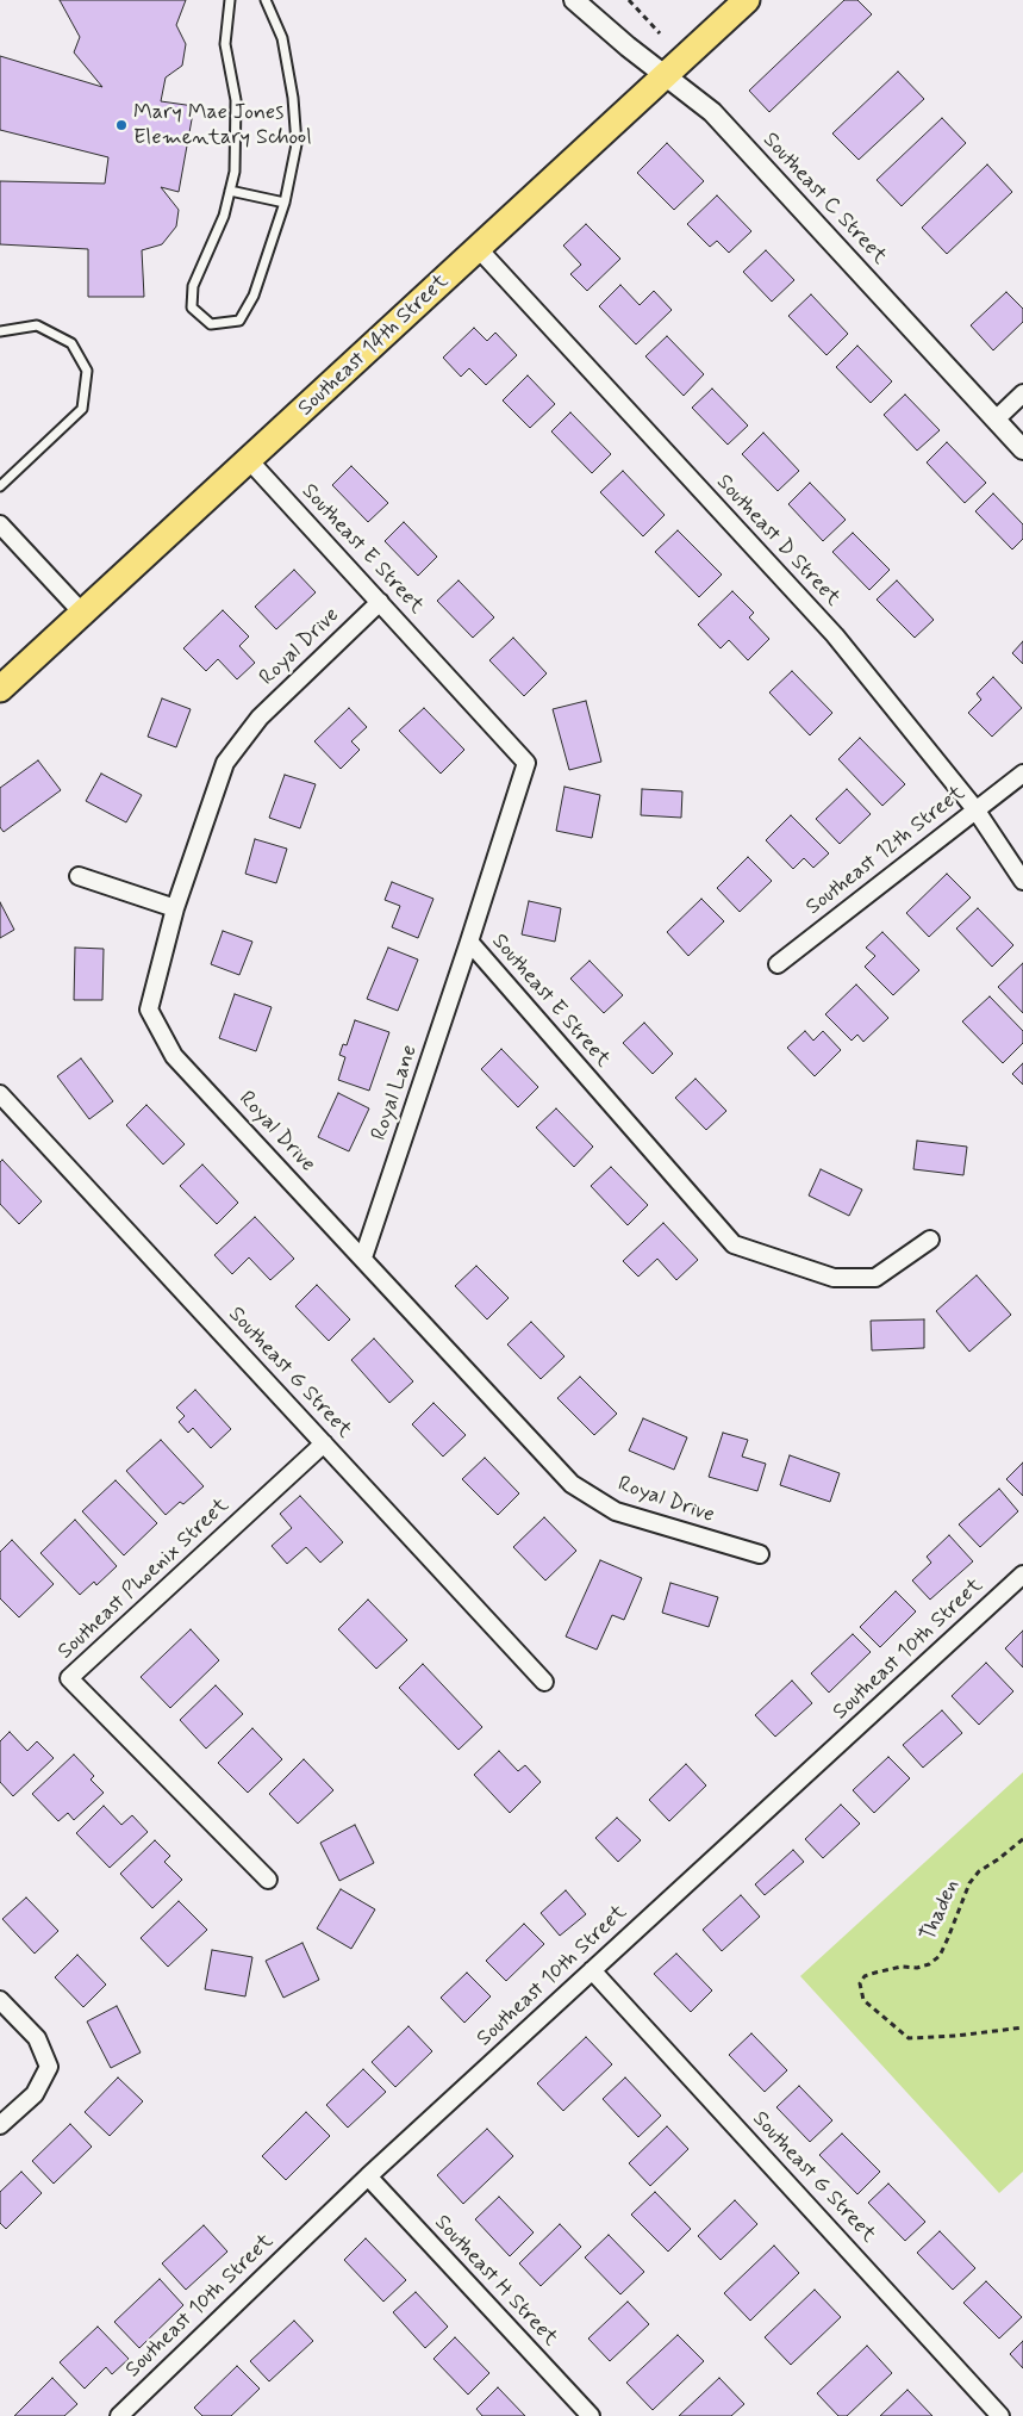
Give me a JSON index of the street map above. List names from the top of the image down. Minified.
{"streets":{"main road":["Southeast 14th Street"],"street":["Southeast C Street","Southeast D Street","Southeast E Street","Royal Drive","Southeast 12th Street","Royal Lane","Southeast G Street","Southeast Phoenix Street","Southeast 10th Street","Southeast H Street"],"path":["Thaden"]},"crossings":[["Southeast C Street","Southeast 14th Street"],["Southeast 14th Street","Southeast D Street"],["Southeast 14th Street","Southeast E Street"],["Southeast D Street","Southeast 12th Street"],["Southeast E Street","Royal Drive"],["Southeast E Street","Royal Lane"],["Royal Drive","Royal Lane"],["Southeast G Street","Southeast Phoenix Street"],["Southeast G Street","Southeast 10th Street"],["Southeast 10th Street","Southeast H Street"]],"places":["Mary Mae Jones Elementary School"]}
